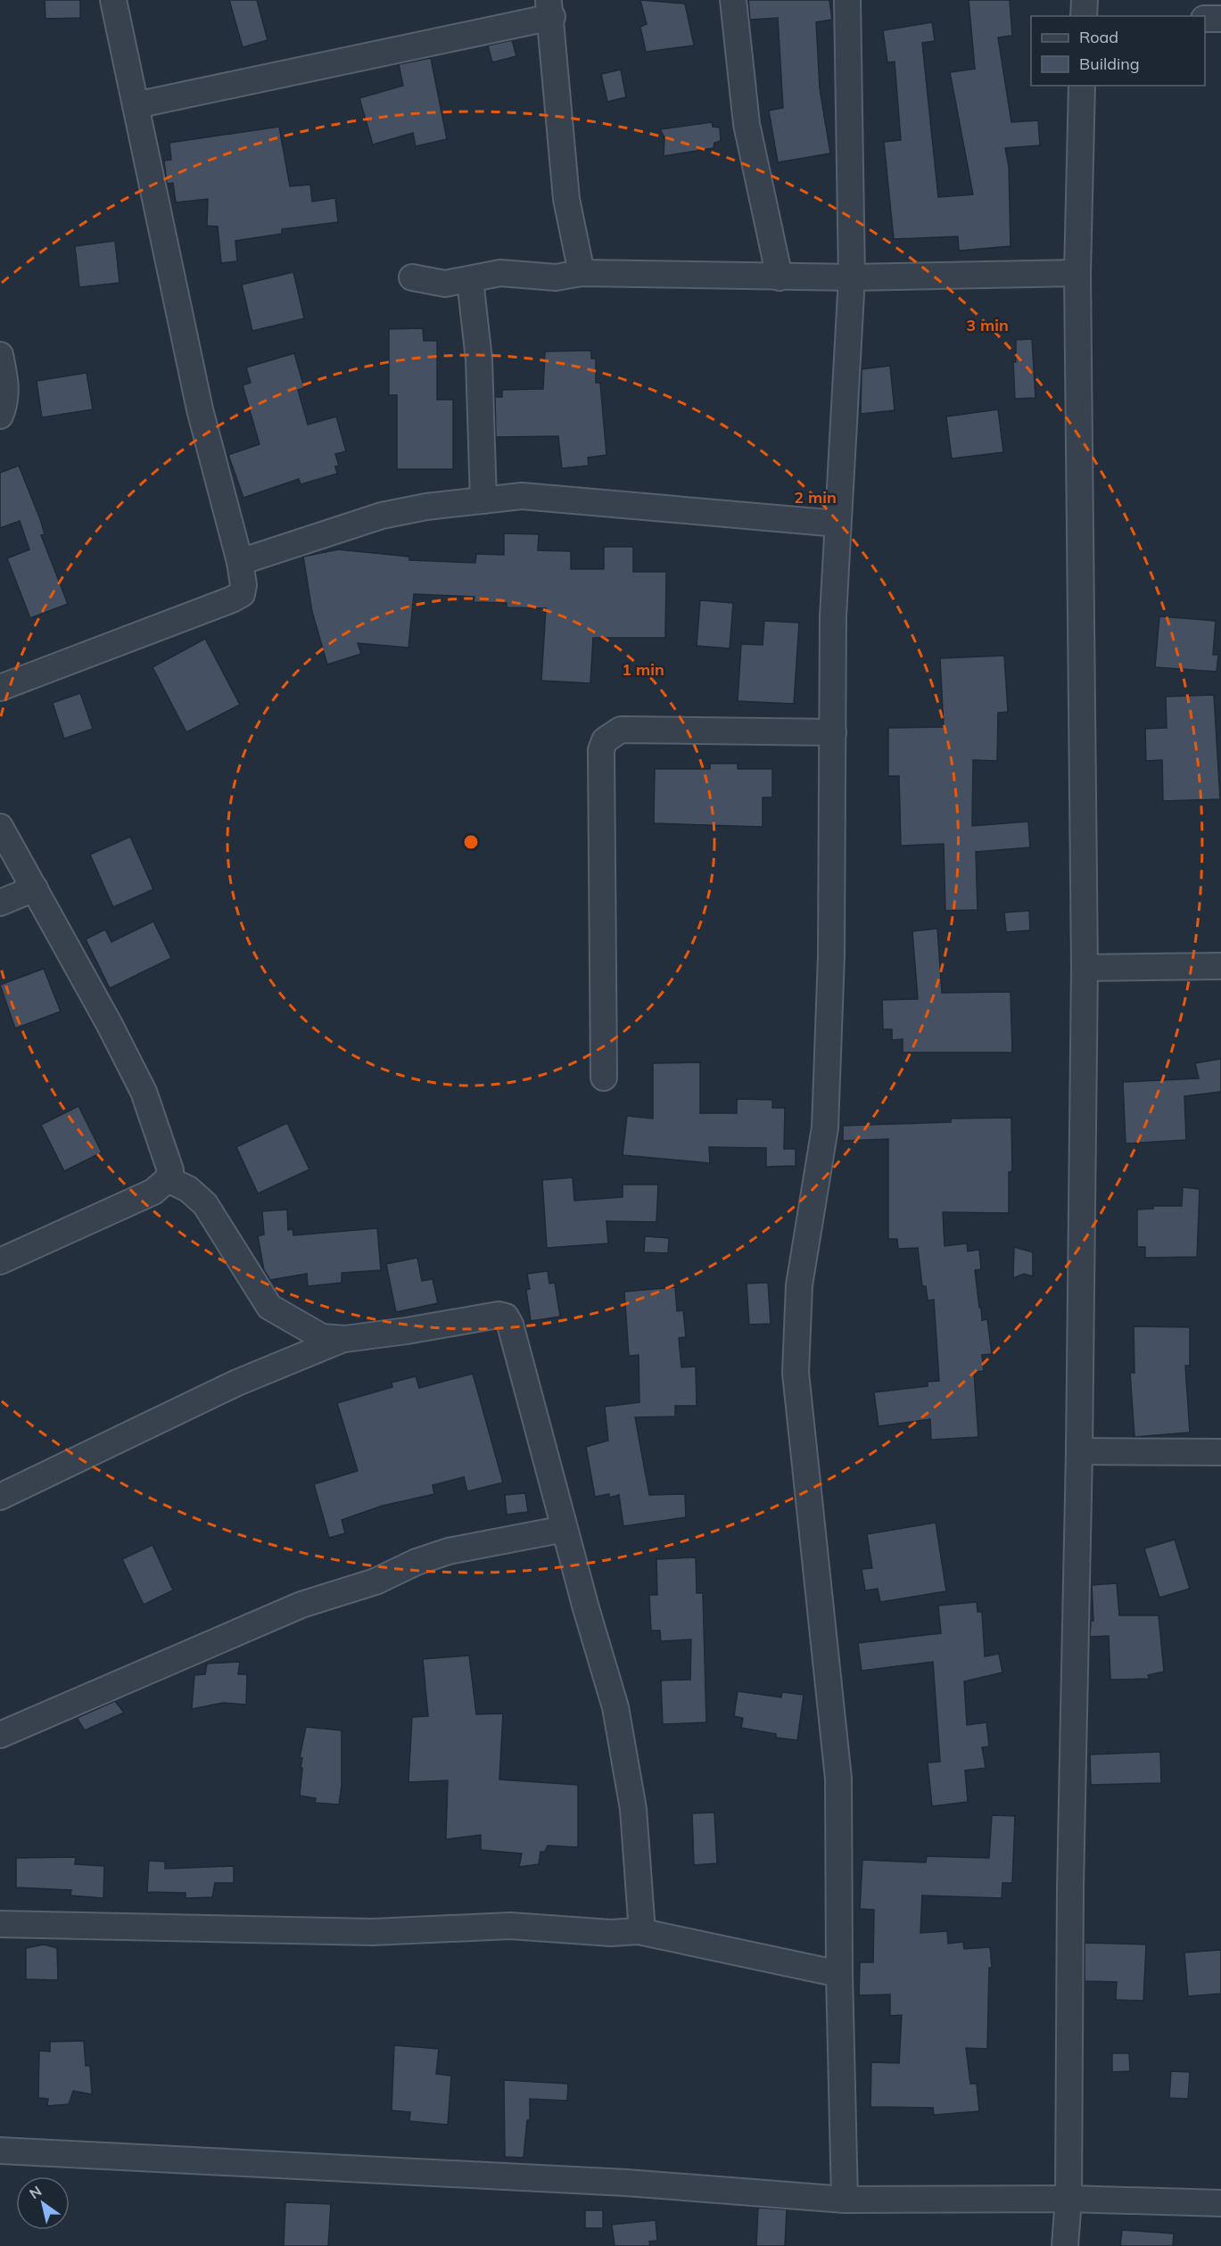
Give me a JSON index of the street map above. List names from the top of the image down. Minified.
{"legend":["Road","Building"],"north":"top left","rings":["3 min","2 min","1 min"]}
